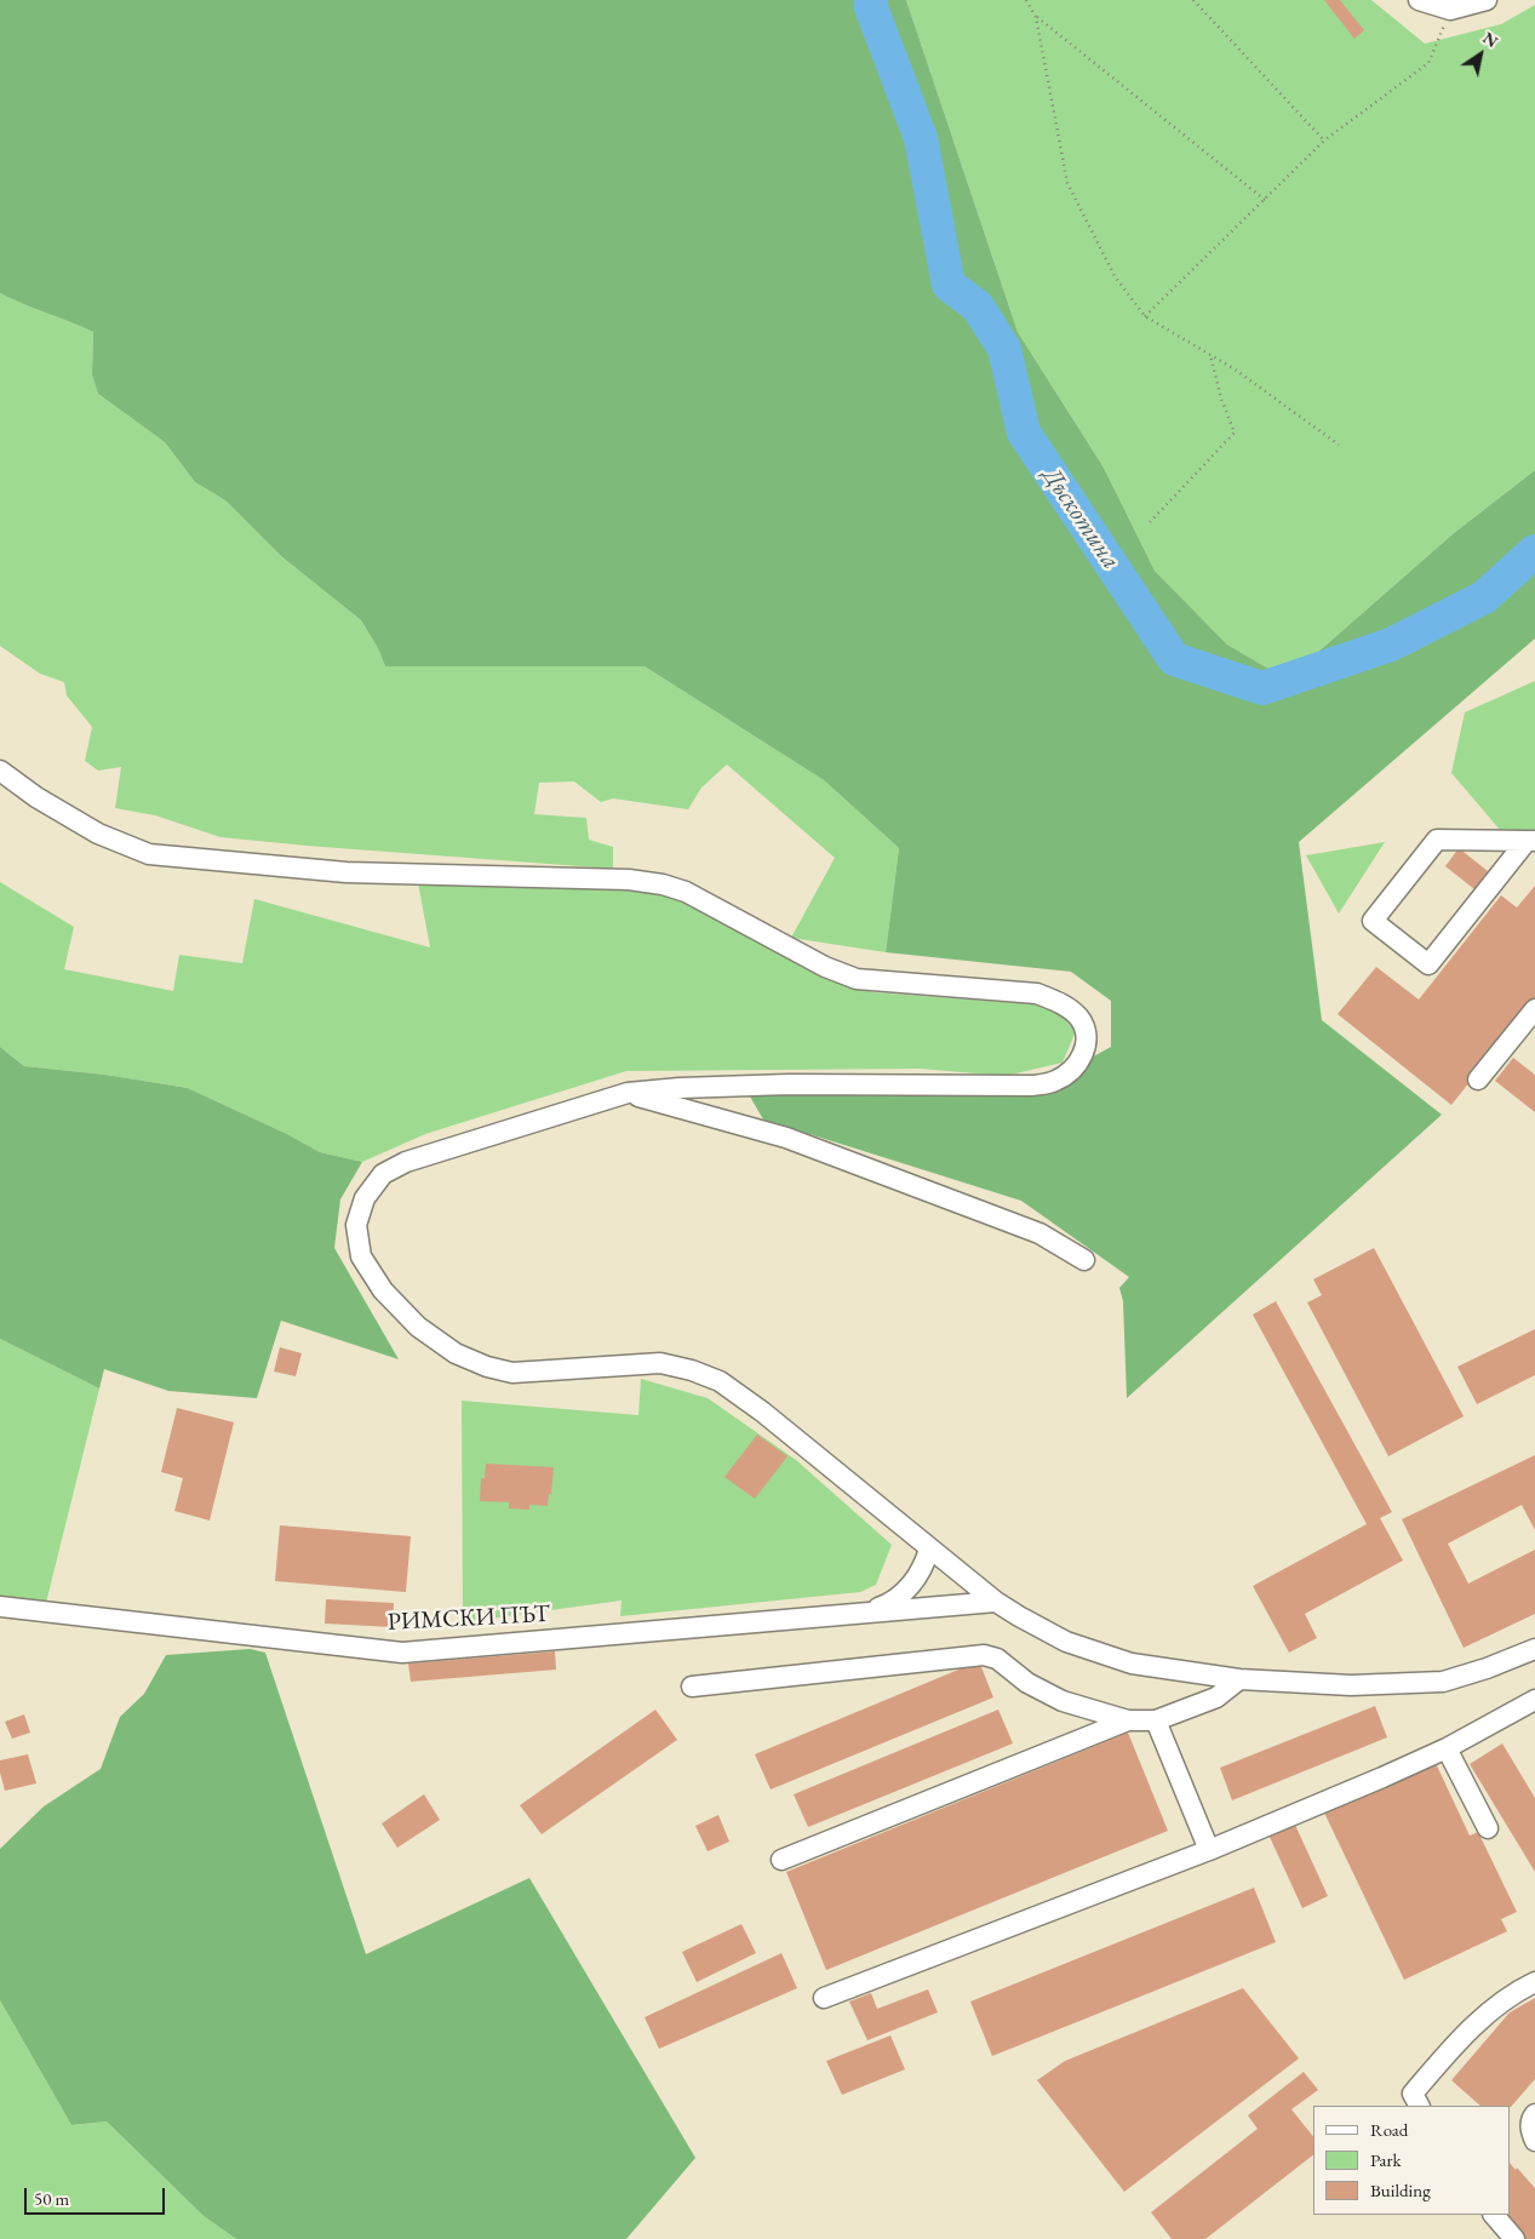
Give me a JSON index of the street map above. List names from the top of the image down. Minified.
{"streets":{"street":["РИМСКИ ПЪТ"]},"water":["Дъскотина"],"legend":["Road","Park","Building"],"scale_bar":"50 m","north":"top right"}
